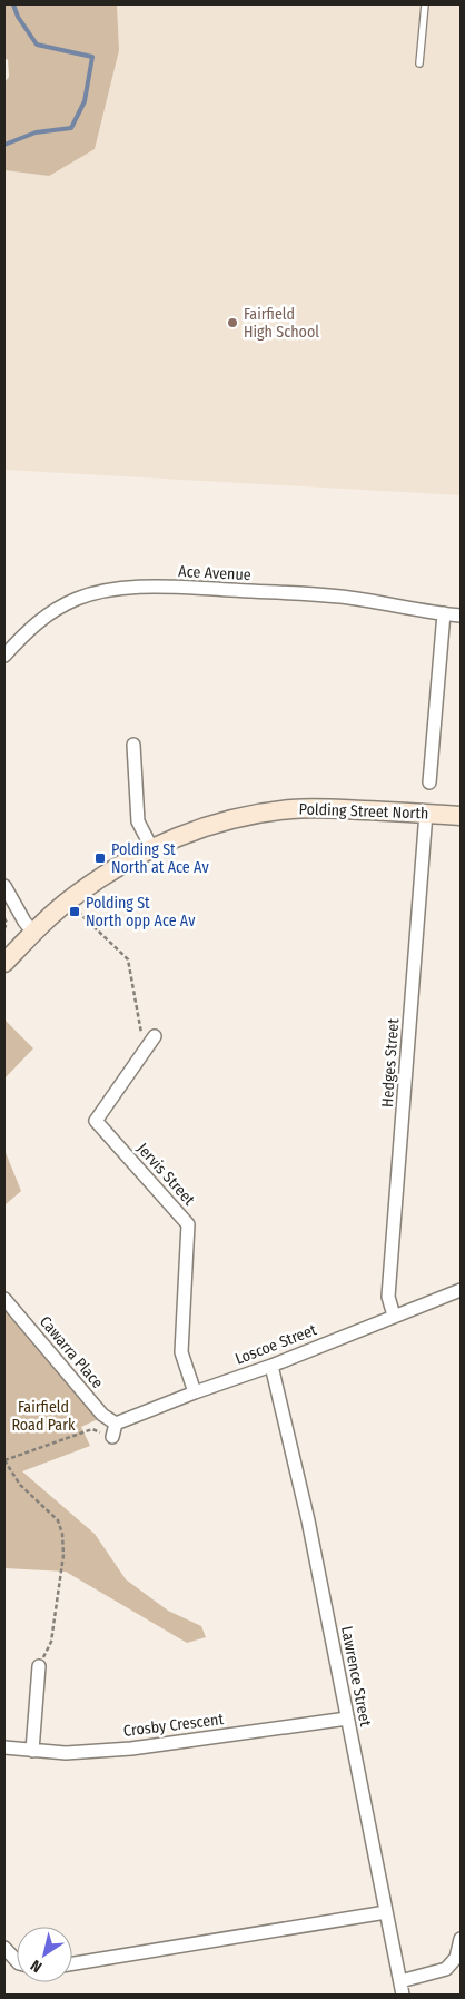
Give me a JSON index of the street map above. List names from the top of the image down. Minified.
{"streets":{"main road":["Polding Street North"],"street":["Ace Avenue","Hedges Street","Jervis Street","Loscoe Street","Cawarra Place","Lawrence Street","Crosby Crescent"]},"crossings":[["Polding Street North","Hedges Street"],["Hedges Street","Loscoe Street"],["Jervis Street","Loscoe Street"],["Loscoe Street","Cawarra Place"],["Loscoe Street","Lawrence Street"],["Lawrence Street","Crosby Crescent"]],"parks":["Fairfield Road Park"],"places":{"other":["Fairfield High School"],"transit":["Polding St North at Ace Av","Polding St North opp Ace Av"]},"north":"bottom left"}
